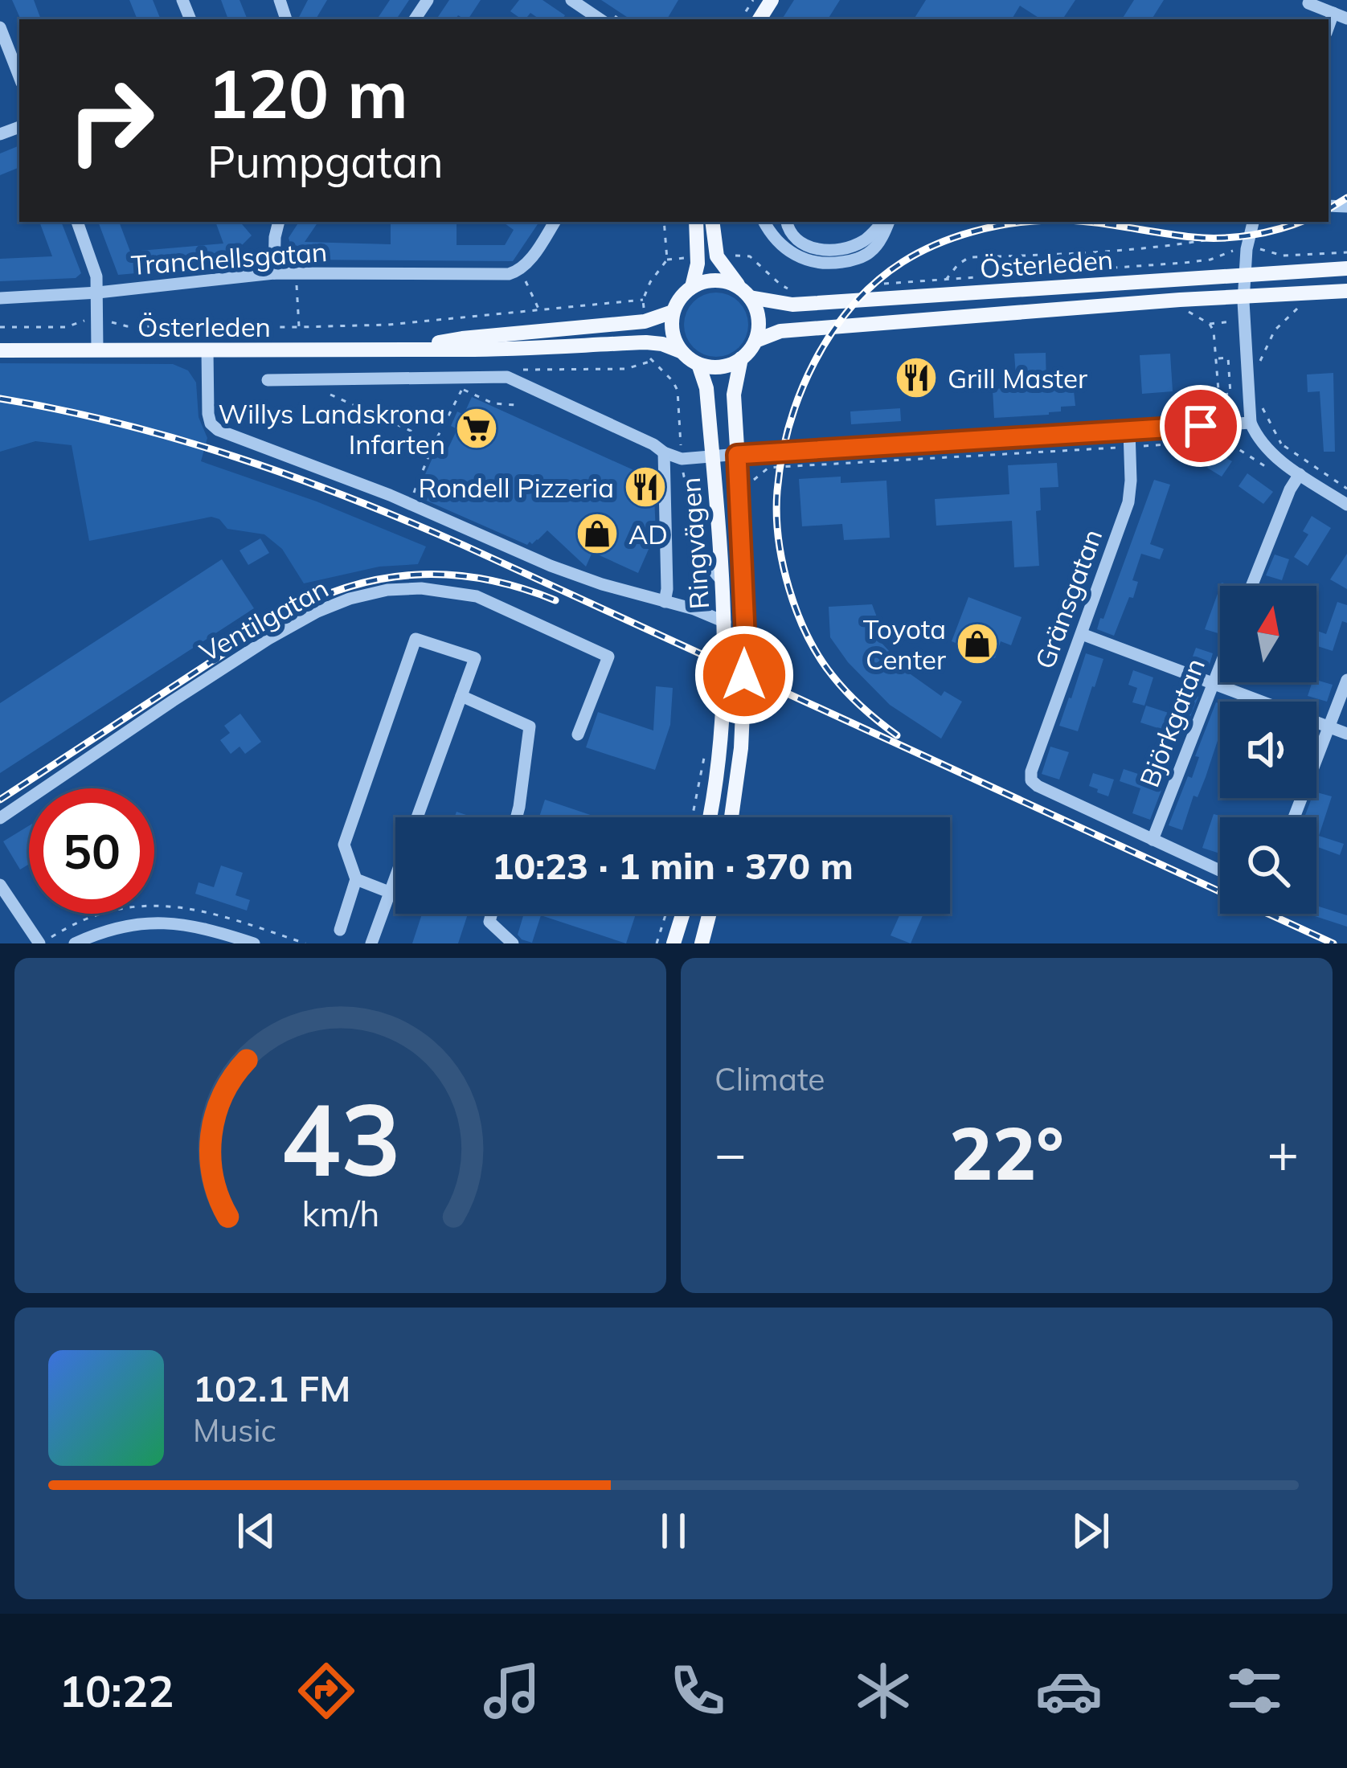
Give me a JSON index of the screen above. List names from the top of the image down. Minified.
{"streets":{"main road":["Österleden","Ringvägen"],"street":["Tranchellsgatan","Gränsgatan","Ventilgatan","Björkgatan"]},"crossings":[["Österleden","Ringvägen"],["Gränsgatan","Björkgatan"]],"places":{"restaurant":["Grill Master","Rondell Pizzeria"],"supermarket":["Willys Landskrona Infarten"],"shop":["AD","Toyota Center"]},"north":"top","page":{"turn":["120 m","Pumpgatan"],"limit":"50","trip":"10:23 · 1 min · 370 m","tile":"Climate","heat":["−","22°","+"],"song":["102.1 FM","Music"],"tabs":"10:22","gauge":["43","km/h"]}}
